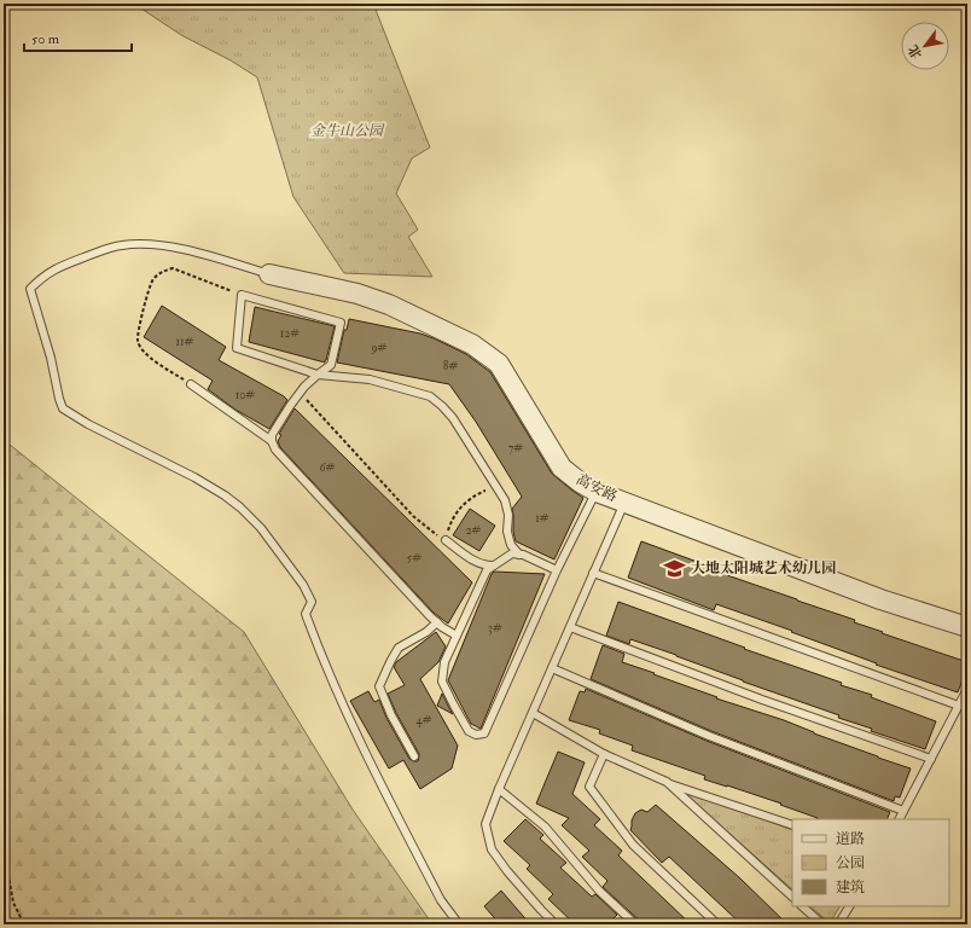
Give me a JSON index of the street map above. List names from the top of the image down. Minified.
{"streets":{"street":["高安路"]},"parks":["金牛山公园"],"places":{"school or university":["大地太阳城艺术幼儿园"]},"house_numbers":["12#","11#","9#","8#","10#","7#","6#","1#","2#","5#","3#","4#"],"legend":["道路","公园","建筑"],"scale_bar":"50 m","north":"bottom left"}
